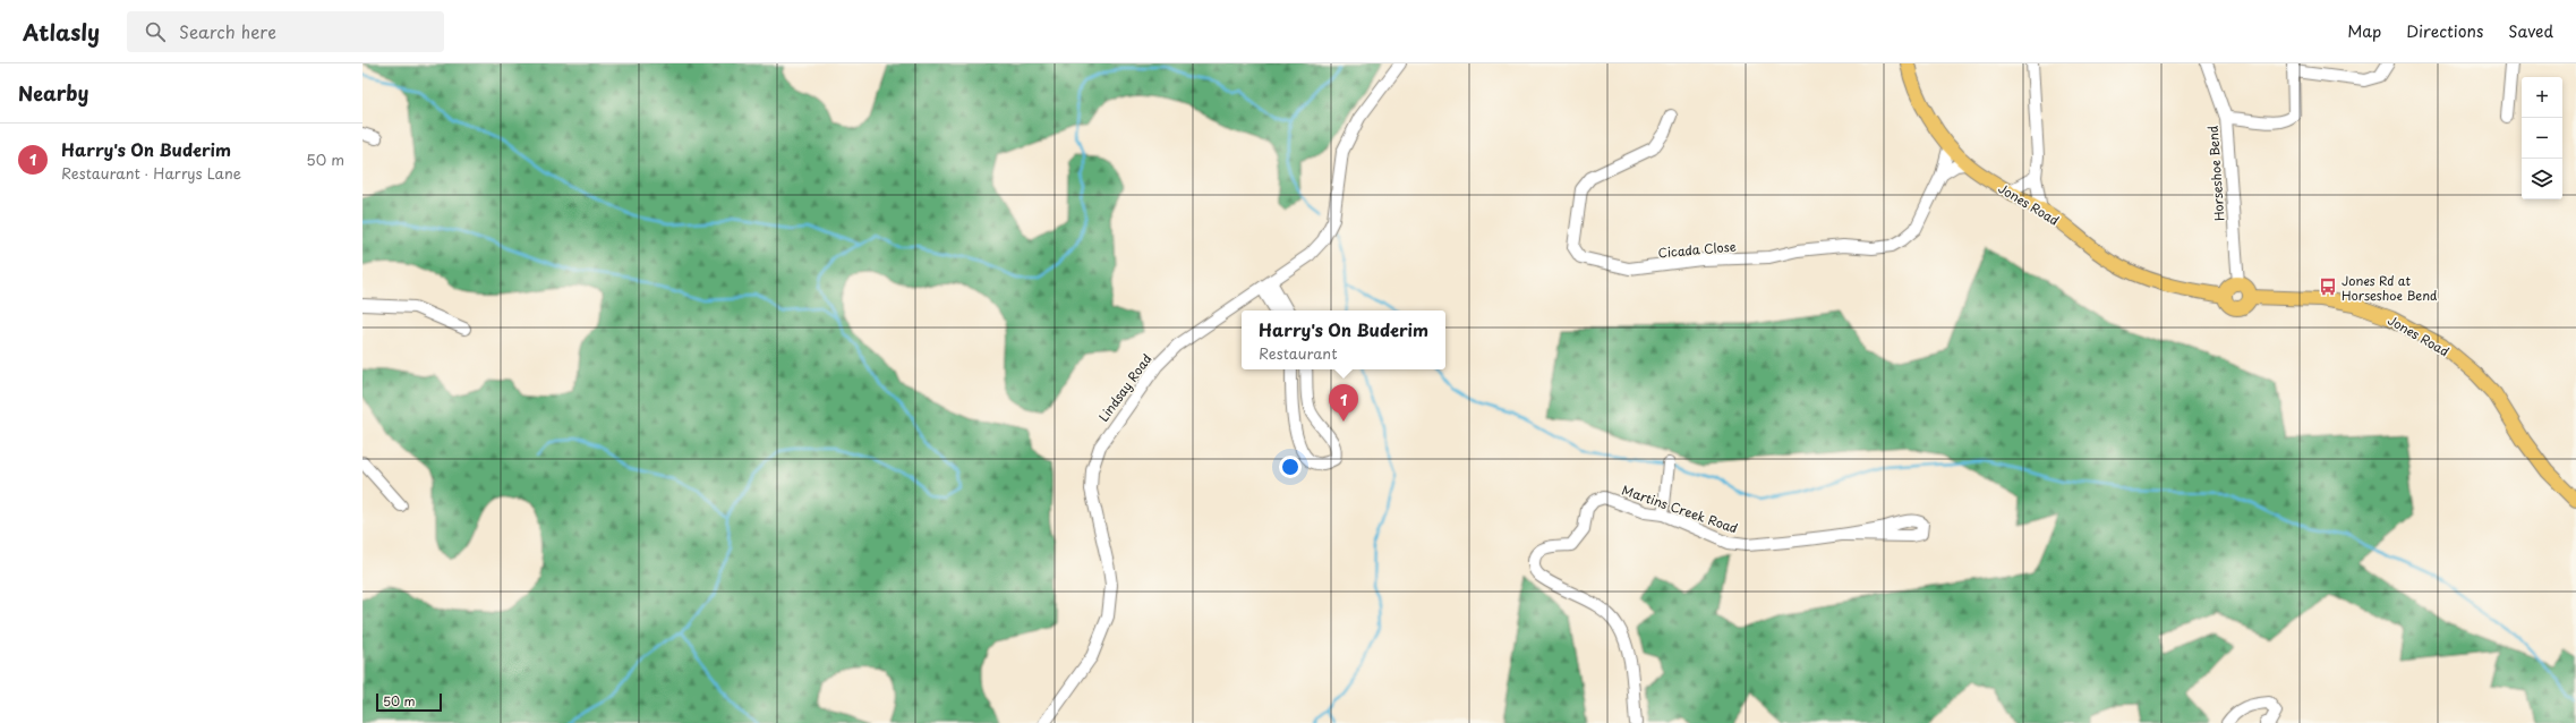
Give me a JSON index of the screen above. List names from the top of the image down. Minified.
{"streets":{"main road":["Jones Road"],"street":["Horseshoe Bend","Cicada Close","Lindsay Road","Martins Creek Road"]},"crossings":[["Horseshoe Bend","Jones Road"],["Jones Road","Cicada Close"]],"places":{"bus stop":["Jones Rd at Horseshoe Bend"]},"scale_bar":"50 m","page":{"header":"Atlasly","search":"Search here","nav":["Map","Directions","Saved"],"heading":"Nearby","map_buttons":["+","−"],"list":[{"mark":"1","name":"Harry's On Buderim","note":"Restaurant · Harrys Lane","value":"50 m"}],"popup":["Harry's On Buderim","Restaurant"],"pins":"1","scale":"50 m"}}
